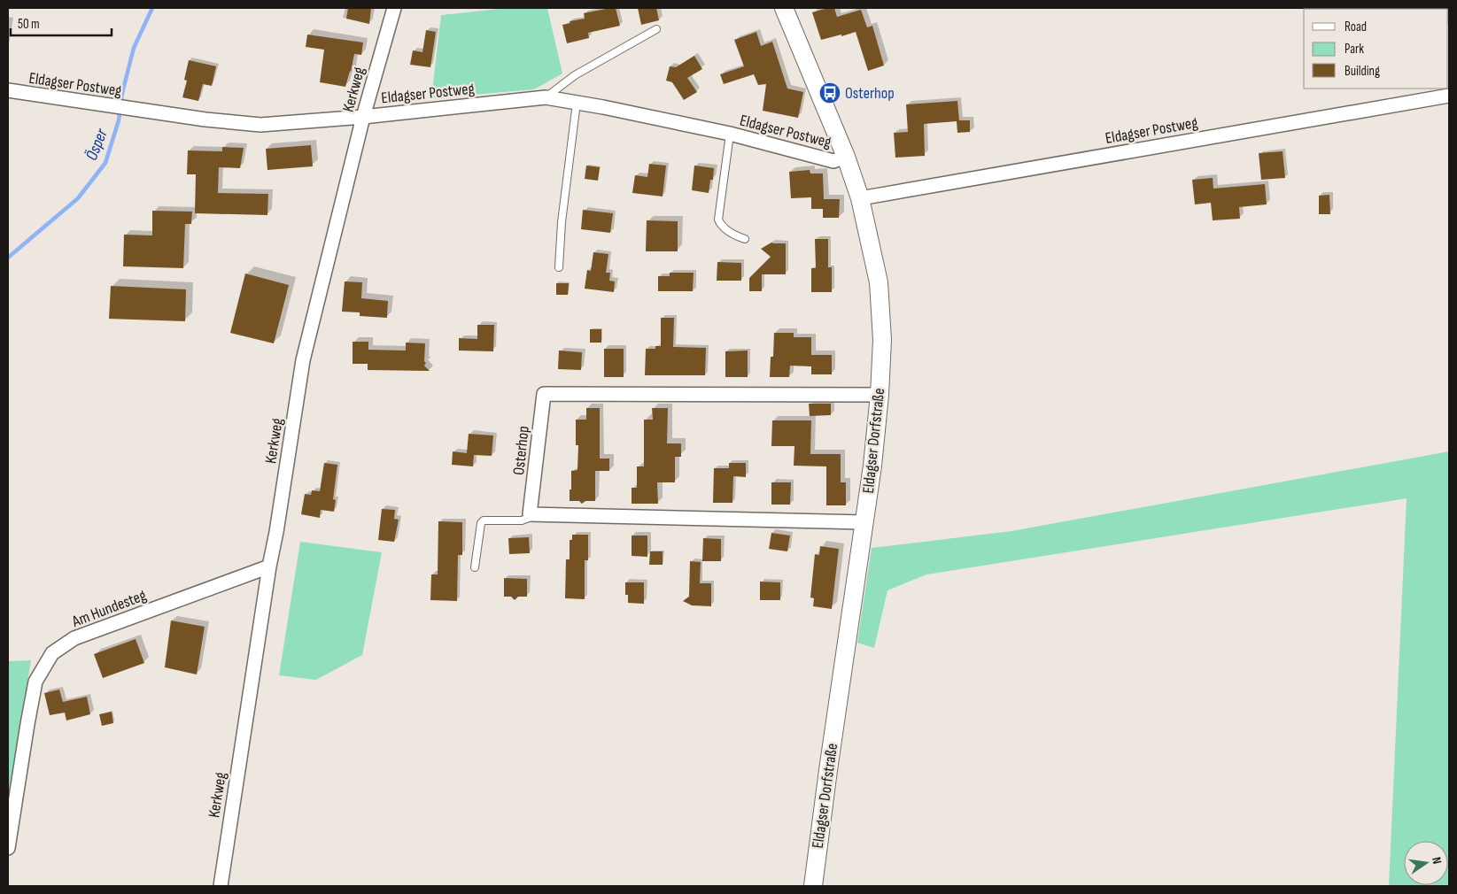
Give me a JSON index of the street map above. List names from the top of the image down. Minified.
{"streets":{"street":["Eldagser Postweg","Kerkweg","Eldagser Dorfstraße","Osterhop","Am Hundesteg"]},"crossings":[["Eldagser Postweg","Kerkweg"],["Eldagser Postweg","Eldagser Dorfstraße"],["Kerkweg","Am Hundesteg"],["Eldagser Dorfstraße","Osterhop"]],"water":["Ösper"],"places":{"bus stop":["Osterhop"]},"legend":["Road","Park","Building"],"scale_bar":"50 m","north":"right"}
